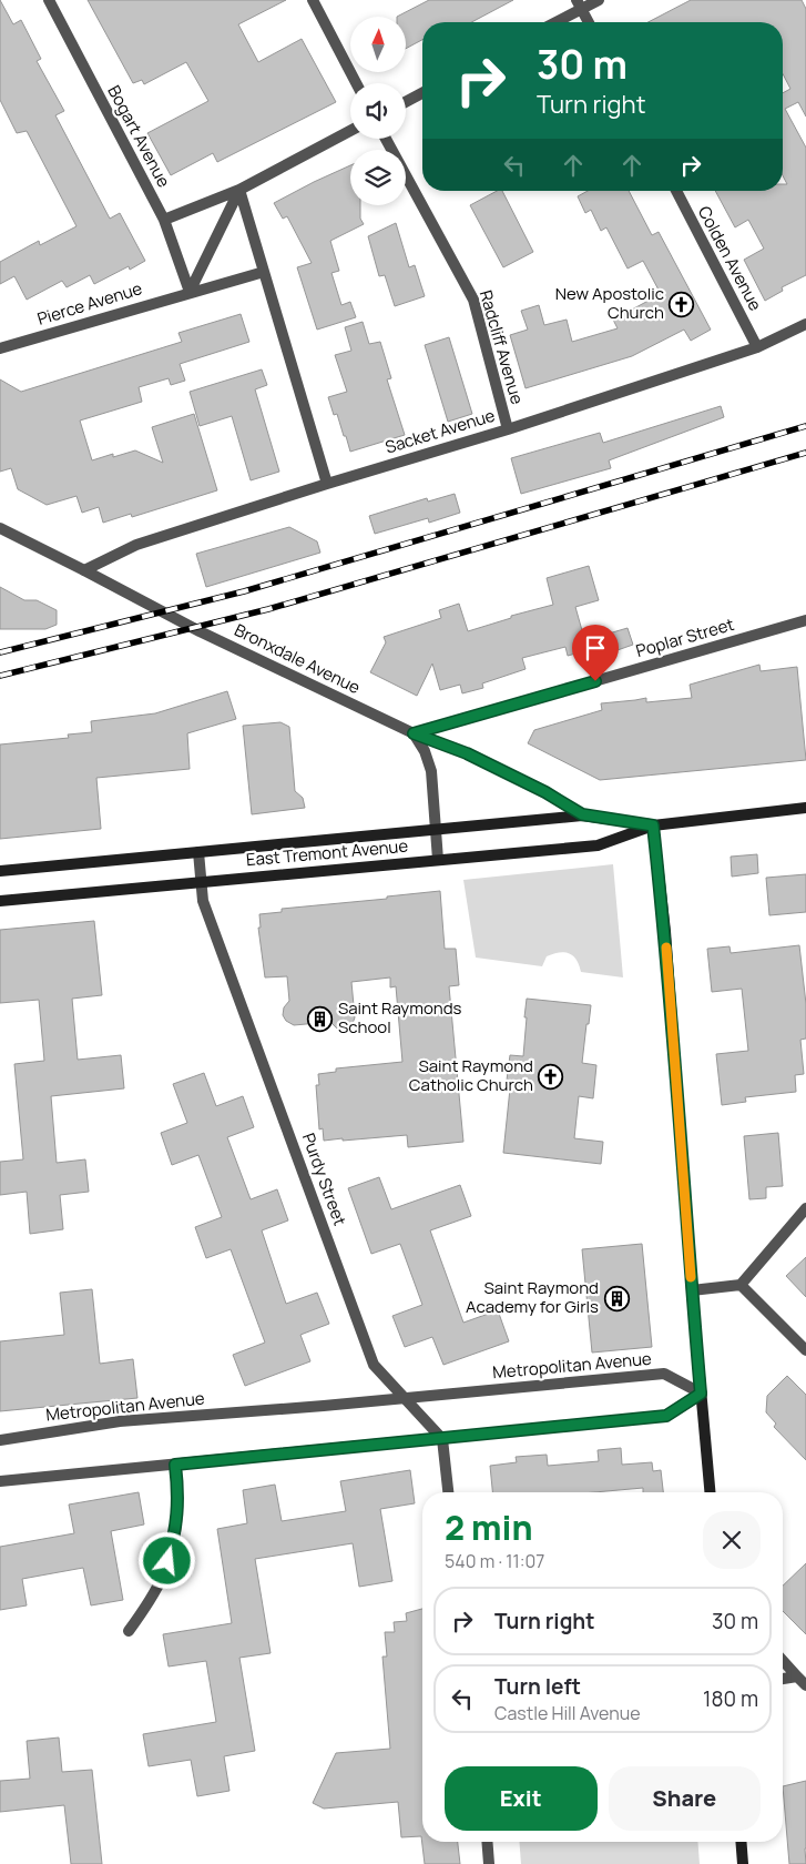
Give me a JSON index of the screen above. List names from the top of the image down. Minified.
{"streets":{"main road":["East Tremont Avenue"],"street":["Bogart Avenue","Colden Avenue","Pierce Avenue","Radcliff Avenue","Sacket Avenue","Poplar Street","Bronxdale Avenue","Purdy Street","Metropolitan Avenue"]},"crossings":[["Bogart Avenue","Pierce Avenue"],["Colden Avenue","Sacket Avenue"],["Radcliff Avenue","Sacket Avenue"],["Sacket Avenue","Bronxdale Avenue"],["Poplar Street","Bronxdale Avenue"],["Bronxdale Avenue","East Tremont Avenue"],["East Tremont Avenue","Purdy Street"],["Purdy Street","Metropolitan Avenue"]],"places":{"church":["New Apostolic Church","Saint Raymond Catholic Church"],"building":["Saint Raymonds School","Saint Raymond Academy for Girls"]},"north":"top","page":{"turn":["30 m","Turn right"],"heading":["2 min","540 m · 11:07"],"list":[{"name":"Turn right","value":"30 m"},{"name":"Turn left","note":"Castle Hill Avenue","value":"180 m"}],"buttons":["Exit","Share"]}}
